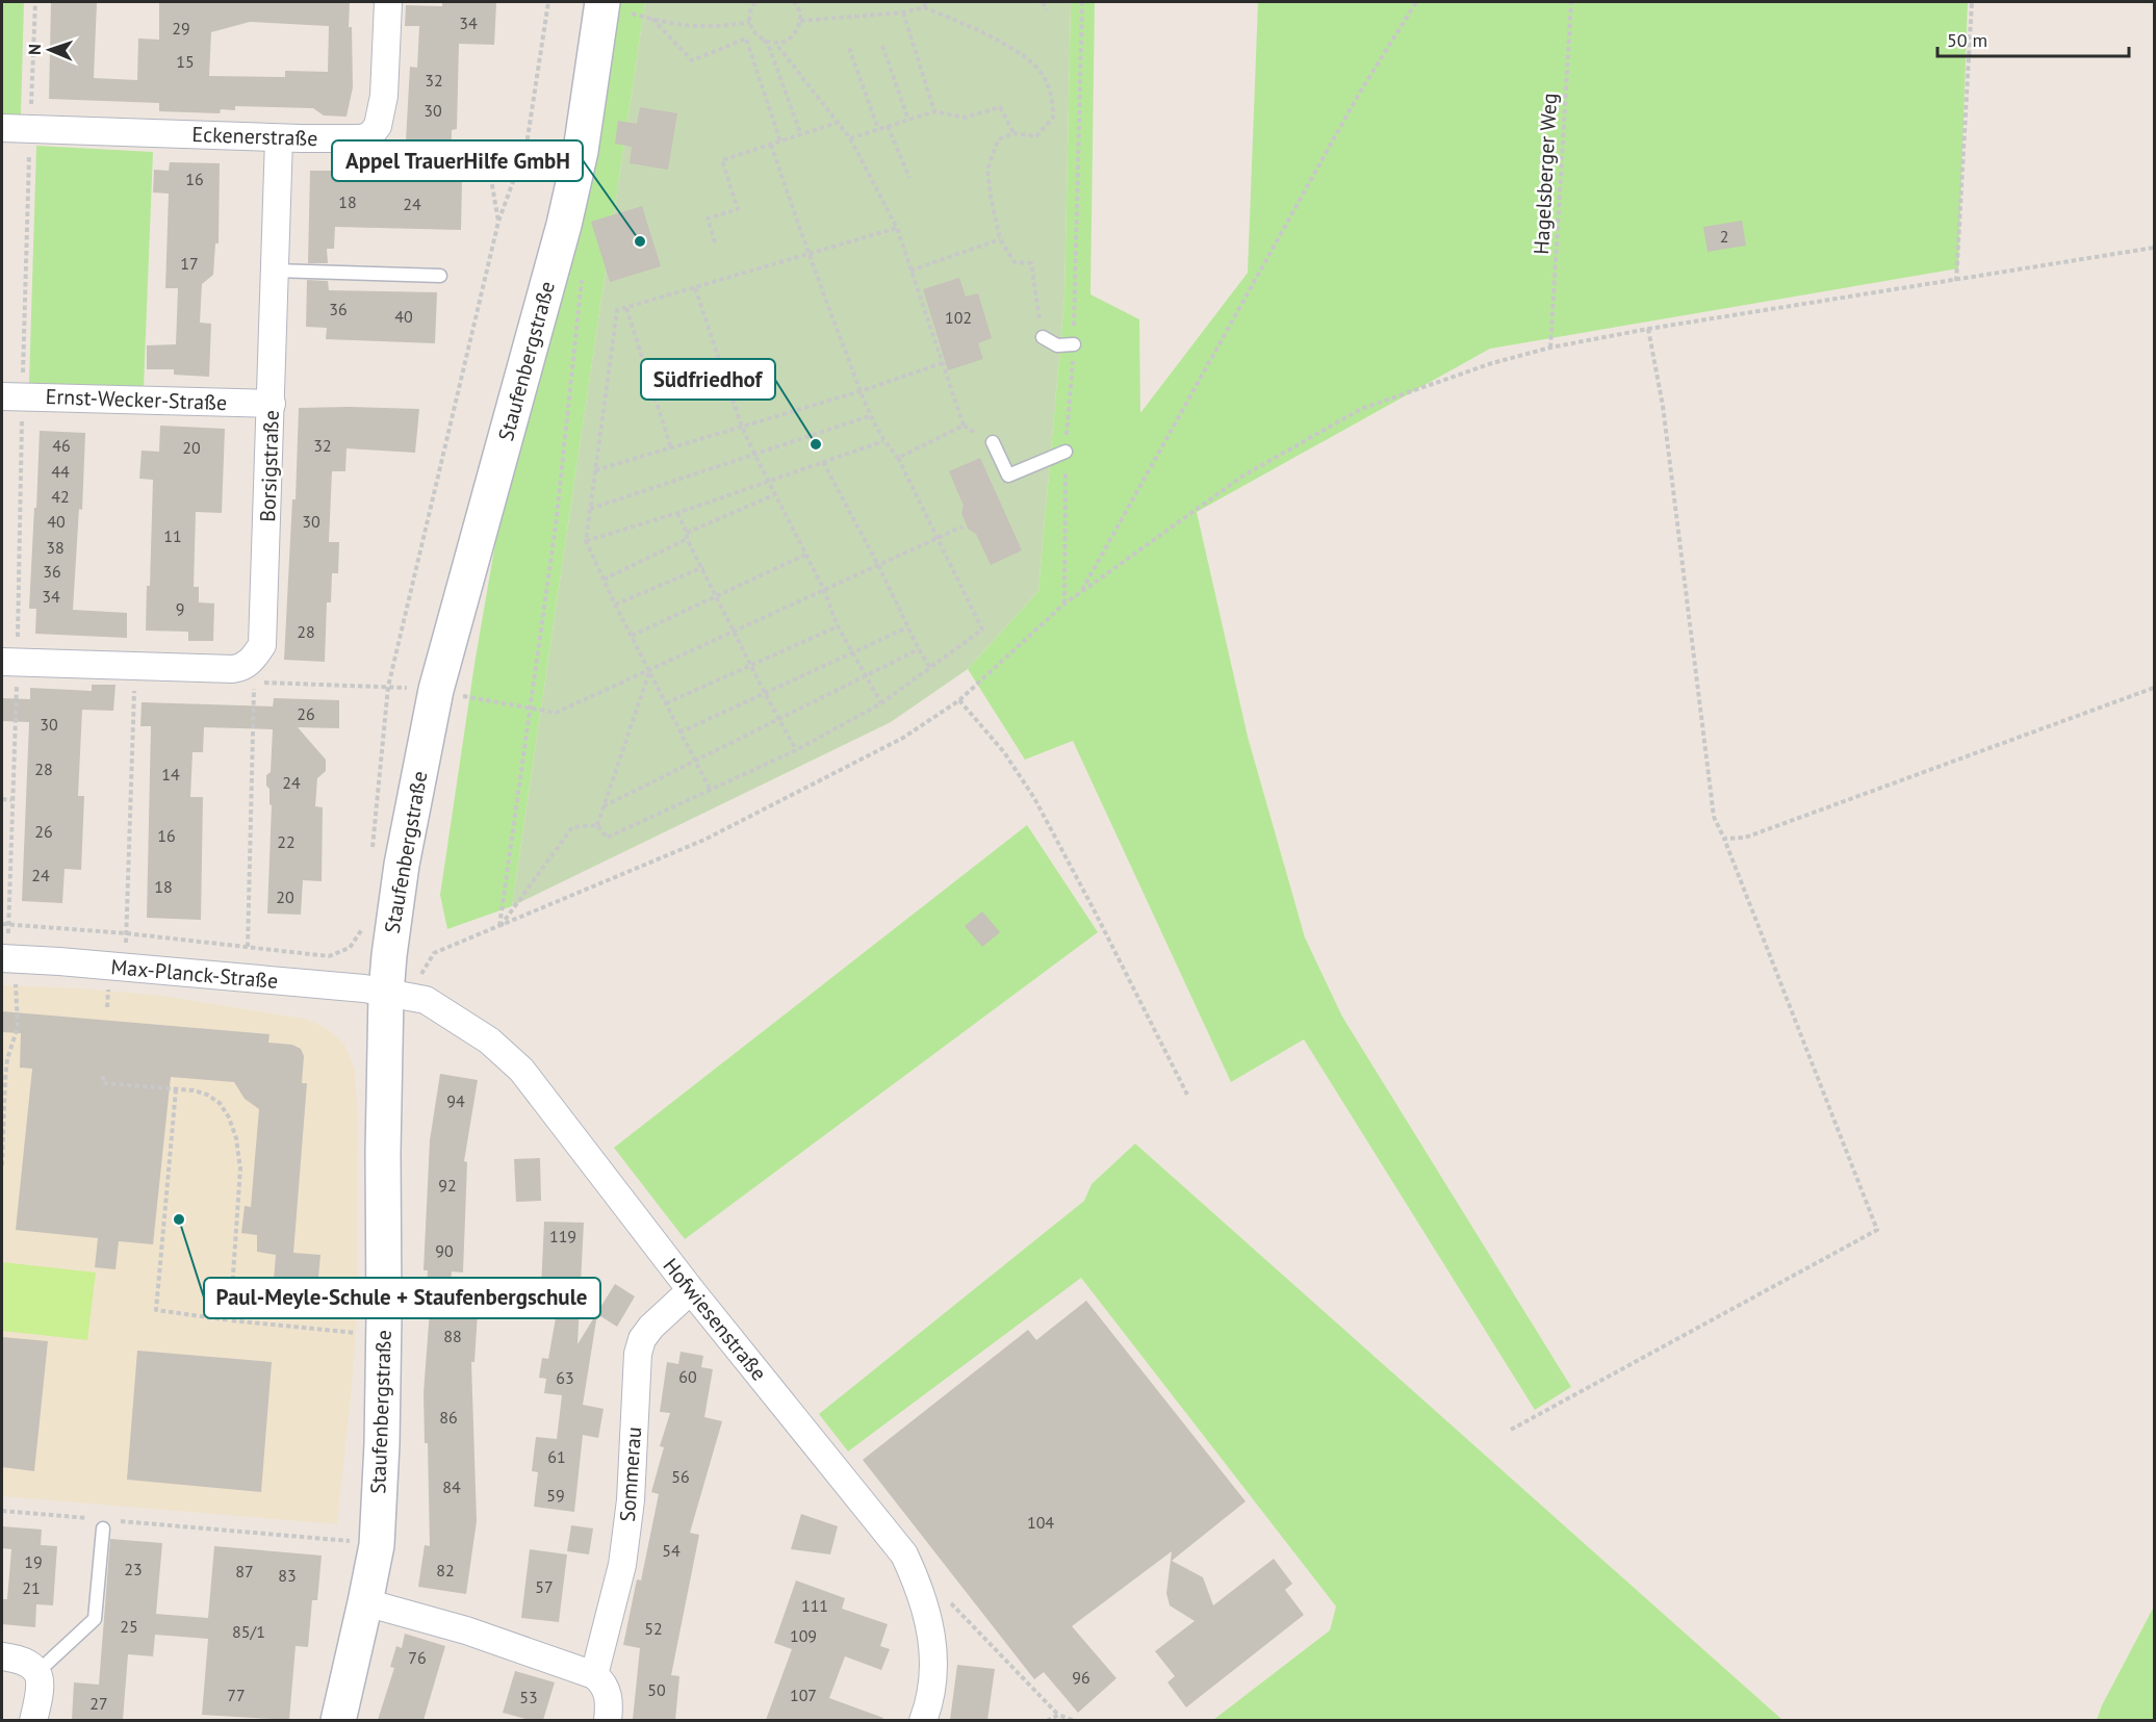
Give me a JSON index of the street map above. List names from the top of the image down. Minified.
{"streets":{"street":["Eckenerstraße","Staufenbergstraße","Ernst-Wecker-Straße","Borsigstraße","Max-Planck-Straße","Hofwiesenstraße","Sommerau"],"path":["Hagelsberger Weg"]},"crossings":[["Eckenerstraße","Borsigstraße"],["Staufenbergstraße","Max-Planck-Straße"],["Staufenbergstraße","Hofwiesenstraße"],["Ernst-Wecker-Straße","Borsigstraße"],["Max-Planck-Straße","Hofwiesenstraße"],["Hofwiesenstraße","Sommerau"]],"places":["Appel TrauerHilfe GmbH","Südfriedhof","Paul-Meyle-Schule + Staufenbergschule"],"house_numbers":["34","29","15","32","30","16","18","24","2","17","36","40","102","46","32","20","44","42","40","30","11","38","36","34","9","28","26","30","28","14","24","26","16","22","24","18","20","94","92","119","90","88","60","63","86","61","56","84","59","104","54","19","23","82","87","83","57","21","111","25","52","85/1","109","76","96","50","77","107","53","27"],"scale_bar":"50 m","north":"left"}
